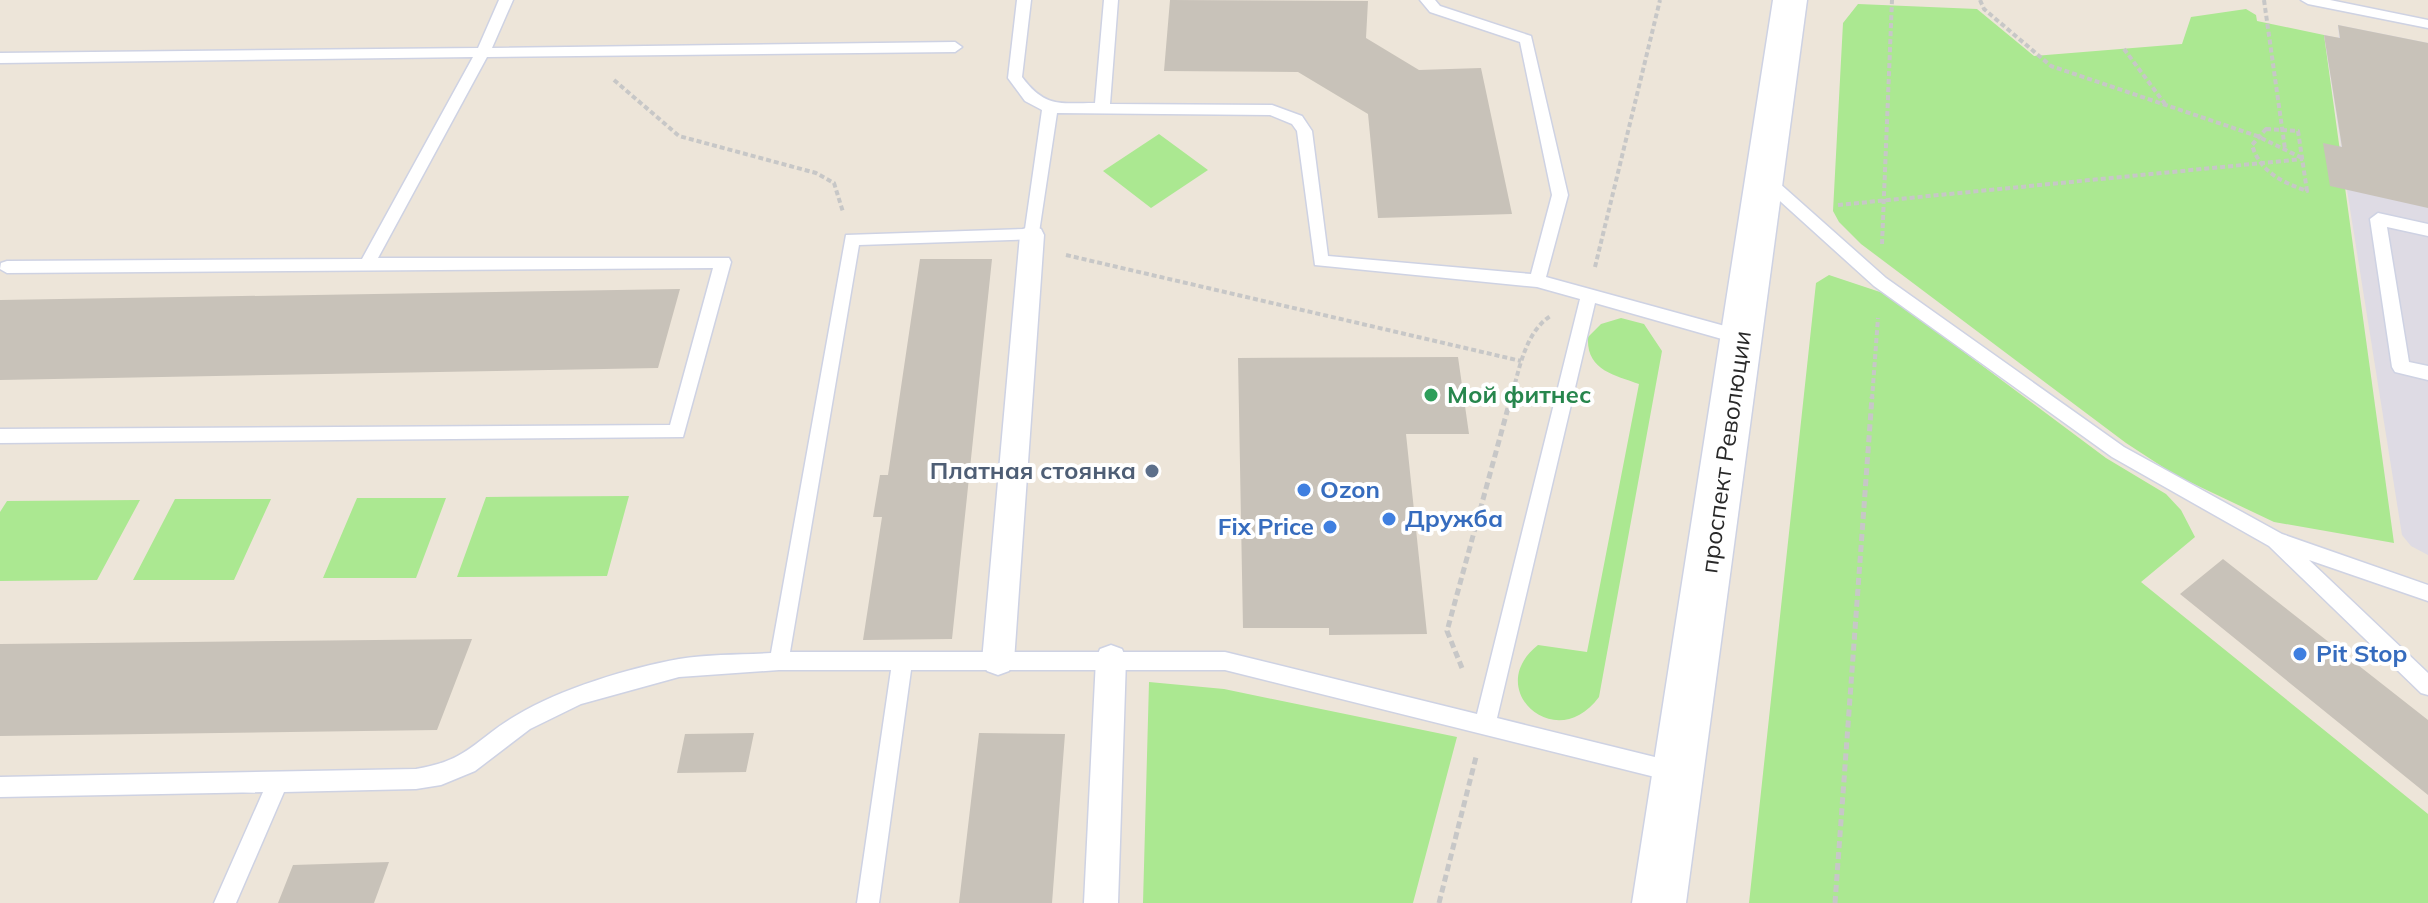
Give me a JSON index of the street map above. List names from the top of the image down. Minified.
{"streets":{"main road":["проспект Революции"]},"places":["Мой фитнес","Платная стоянка","Ozon","Дружба","Fix Price","Pit Stop"]}
